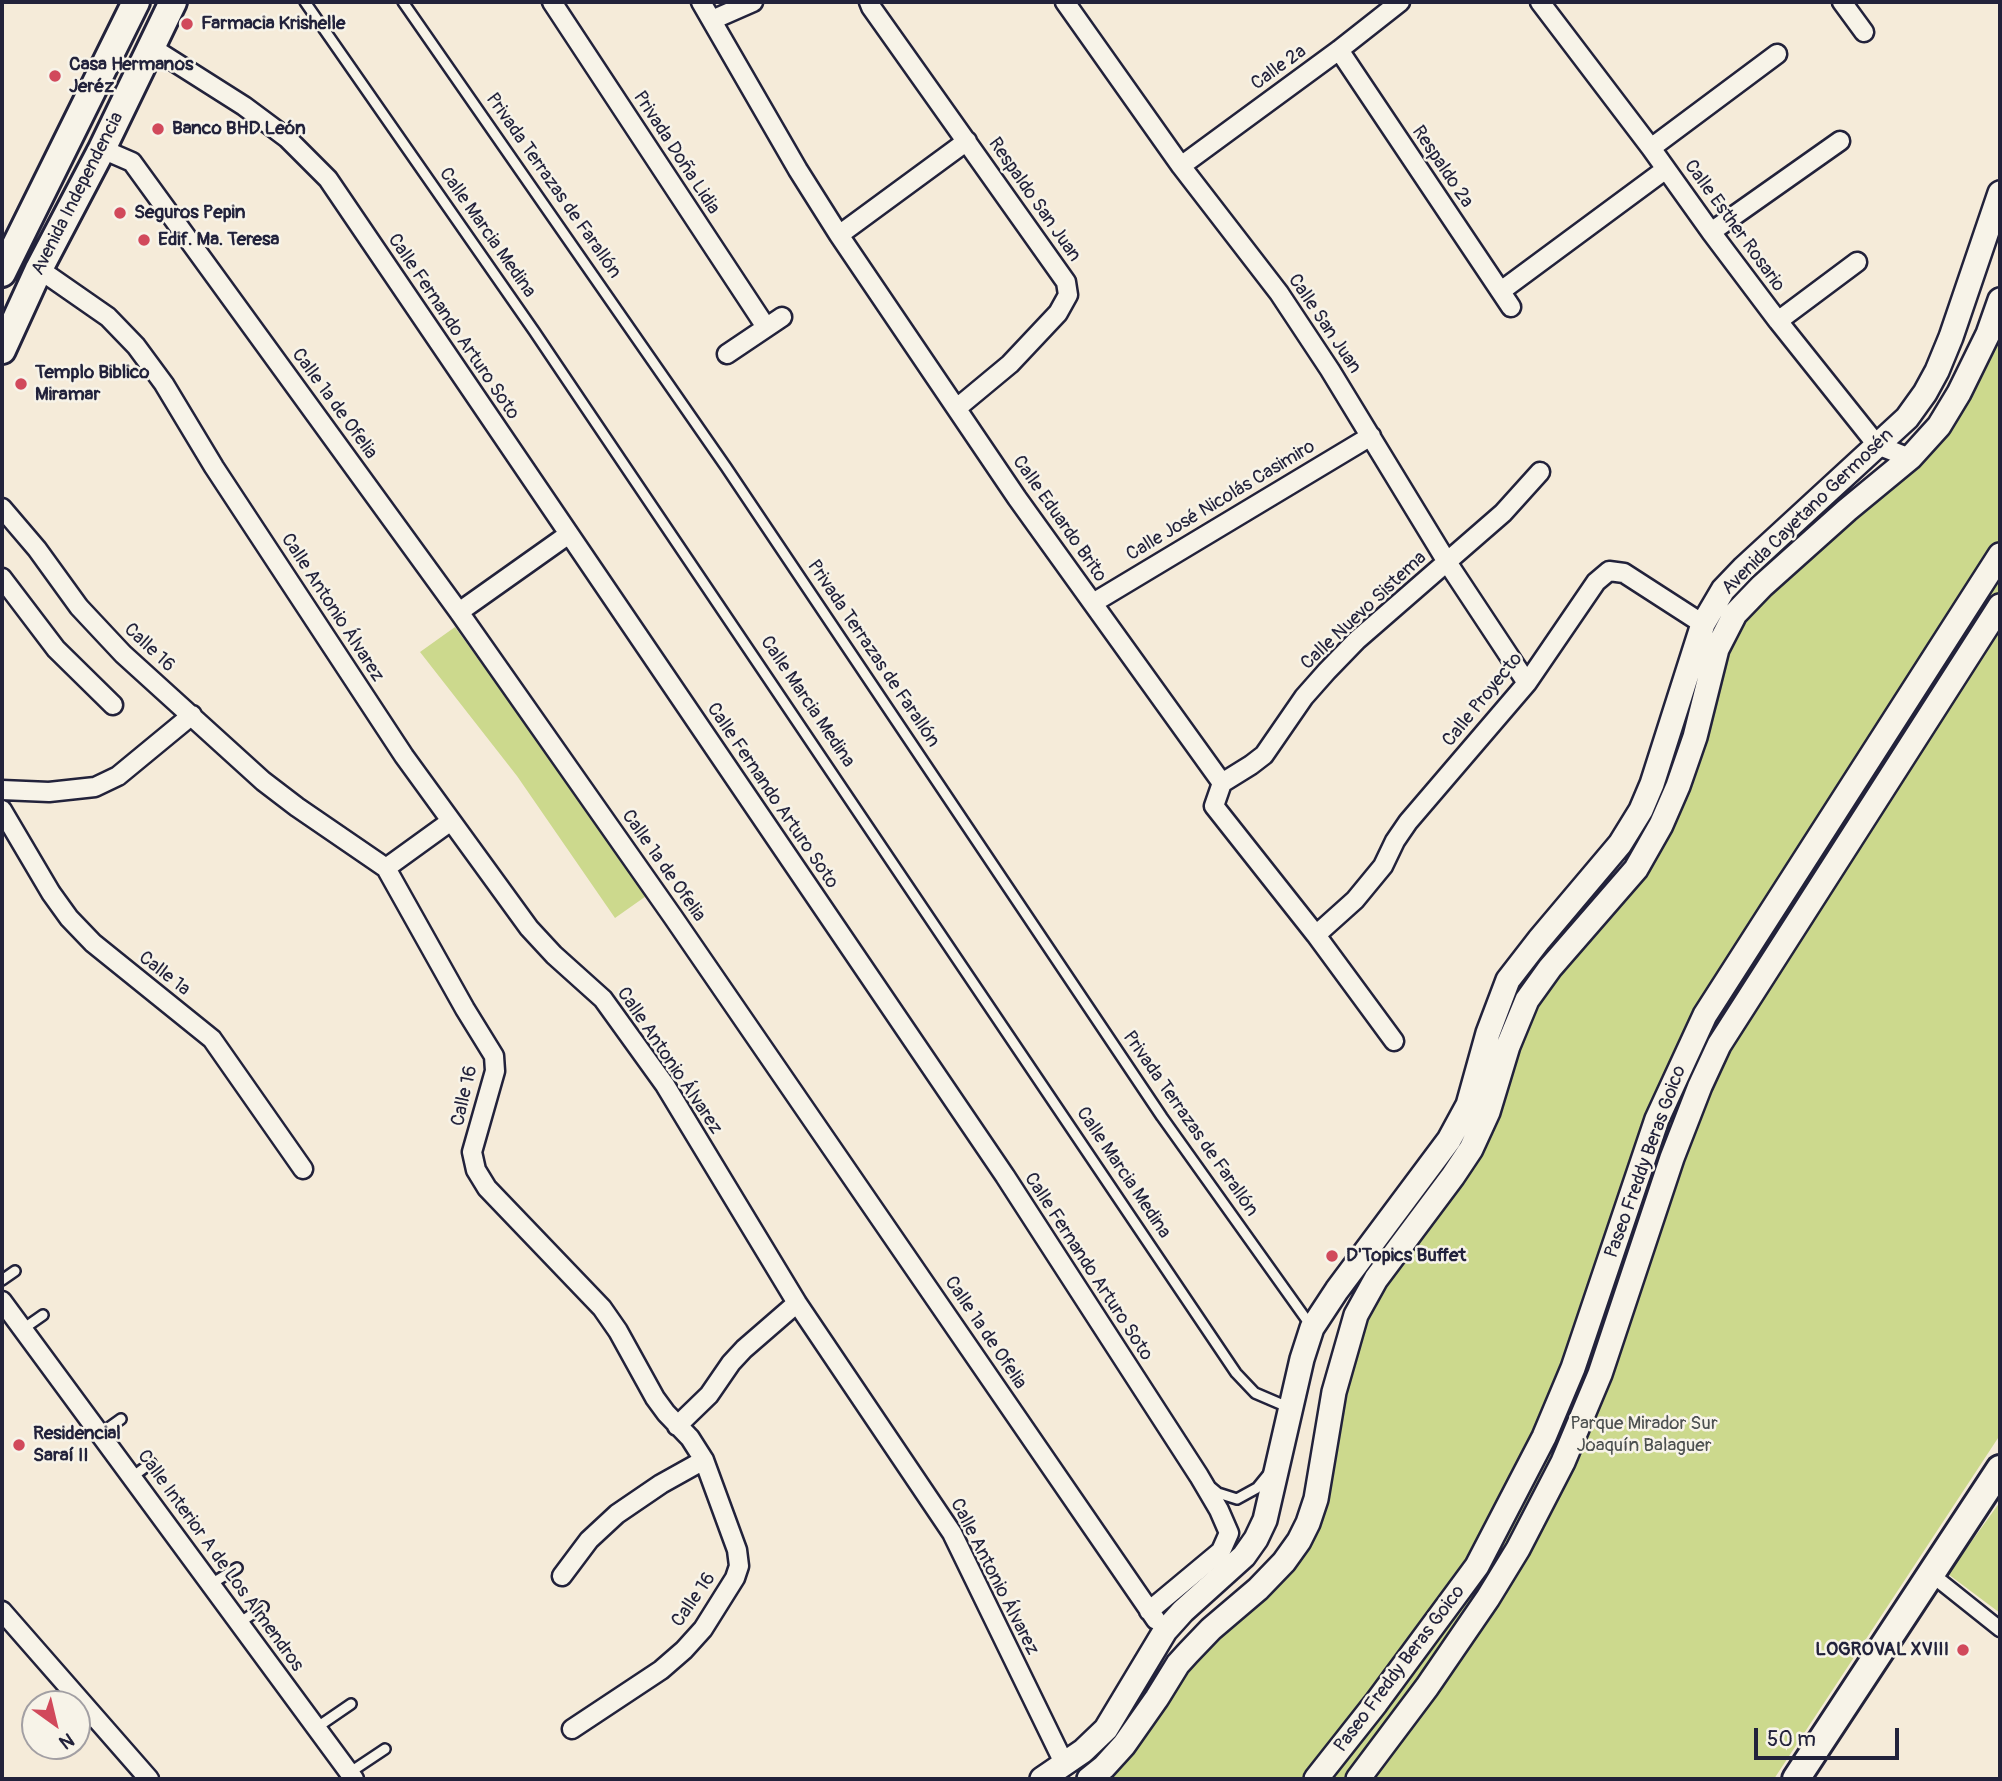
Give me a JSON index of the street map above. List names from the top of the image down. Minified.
{"streets":{"main road":["Avenida Independencia"],"street":["Calle 2a","Privada Doña Lidia","Respaldo 2a","Respaldo San Juan","Calle Esther Rosario","Calle San Juan","Calle Fernando Arturo Soto","Calle 1a de Ofelia","Calle José Nicolás Casimiro","Avenida Cayetano Germosén","Calle Eduardo Brito","Calle Antonio Álvarez","Calle Nuevo Sistema","Calle 16","Calle Proyecto","Calle 1a","Paseo Freddy Beras Goico","Calle Interior A de Los Almendros"],"lane":["Privada Terrazas de Farallón","Calle Marcia Medina"]},"crossings":[["Calle 2a","Respaldo 2a"],["Calle 2a","Calle San Juan"],["Privada Terrazas de Farallón","Avenida Cayetano Germosén"],["Avenida Independencia","Calle Fernando Arturo Soto"],["Avenida Independencia","Calle 1a de Ofelia"],["Avenida Independencia","Calle Antonio Álvarez"],["Respaldo San Juan","Calle Eduardo Brito"],["Calle Esther Rosario","Avenida Cayetano Germosén"],["Calle Marcia Medina","Avenida Cayetano Germosén"],["Calle San Juan","Calle José Nicolás Casimiro"],["Calle San Juan","Calle Nuevo Sistema"],["Calle San Juan","Calle Proyecto"],["Calle Fernando Arturo Soto","Calle 1a de Ofelia"],["Calle 1a de Ofelia","Avenida Cayetano Germosén"],["Calle José Nicolás Casimiro","Calle Eduardo Brito"],["Avenida Cayetano Germosén","Calle Antonio Álvarez"],["Avenida Cayetano Germosén","Calle Proyecto"],["Calle Eduardo Brito","Calle Nuevo Sistema"]],"parks":["Parque Mirador Sur Joaquín Balaguer"],"places":["Farmacia Krishelle","Casa Hermanos Jeréz","Banco BHD León","Seguros Pepin","Edif. Ma. Teresa","Templo Biblico Miramar","D'Topics Buffet","Residencial Saraí II","LOGROVAL XVIII"],"scale_bar":"50 m","north":"bottom right"}
